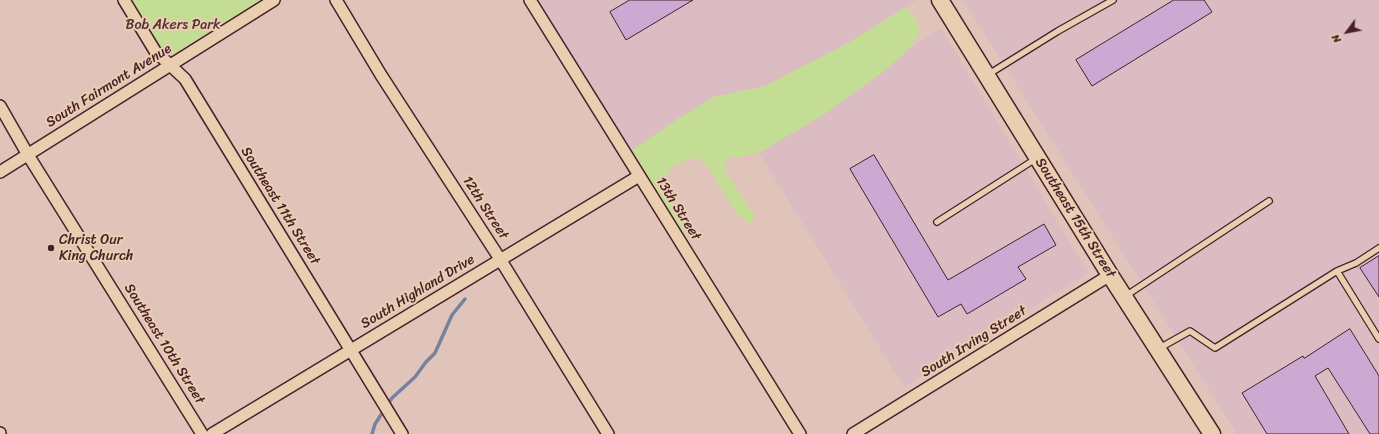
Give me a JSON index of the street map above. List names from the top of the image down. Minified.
{"streets":{"main road":["Southeast 15th Street"],"street":["South Fairmont Avenue","Southeast 11th Street","12th Street","13th Street","South Highland Drive","South Irving Street","Southeast 10th Street"]},"crossings":[["South Fairmont Avenue","Southeast 11th Street"],["South Fairmont Avenue","Southeast 10th Street"],["Southeast 11th Street","South Highland Drive"],["12th Street","South Highland Drive"],["13th Street","South Highland Drive"],["Southeast 15th Street","South Irving Street"]],"parks":["Bob Akers Park"],"places":["Christ Our King Church"],"north":"bottom left"}
